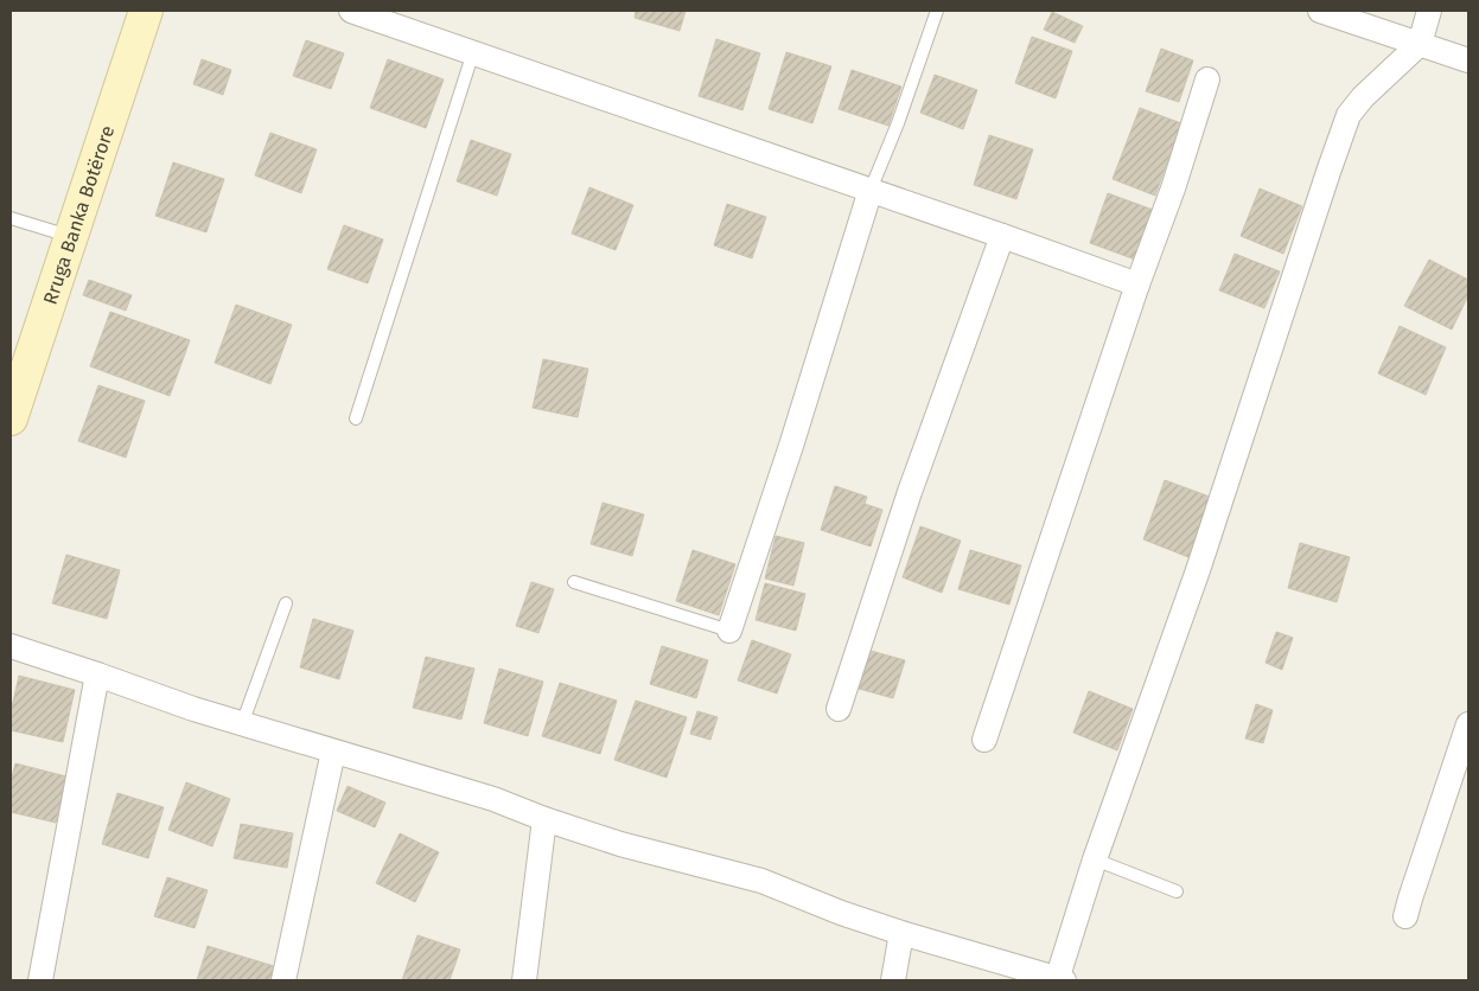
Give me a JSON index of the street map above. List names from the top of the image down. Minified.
{"streets":{"street":["Rruga Banka Botërore"]}}
